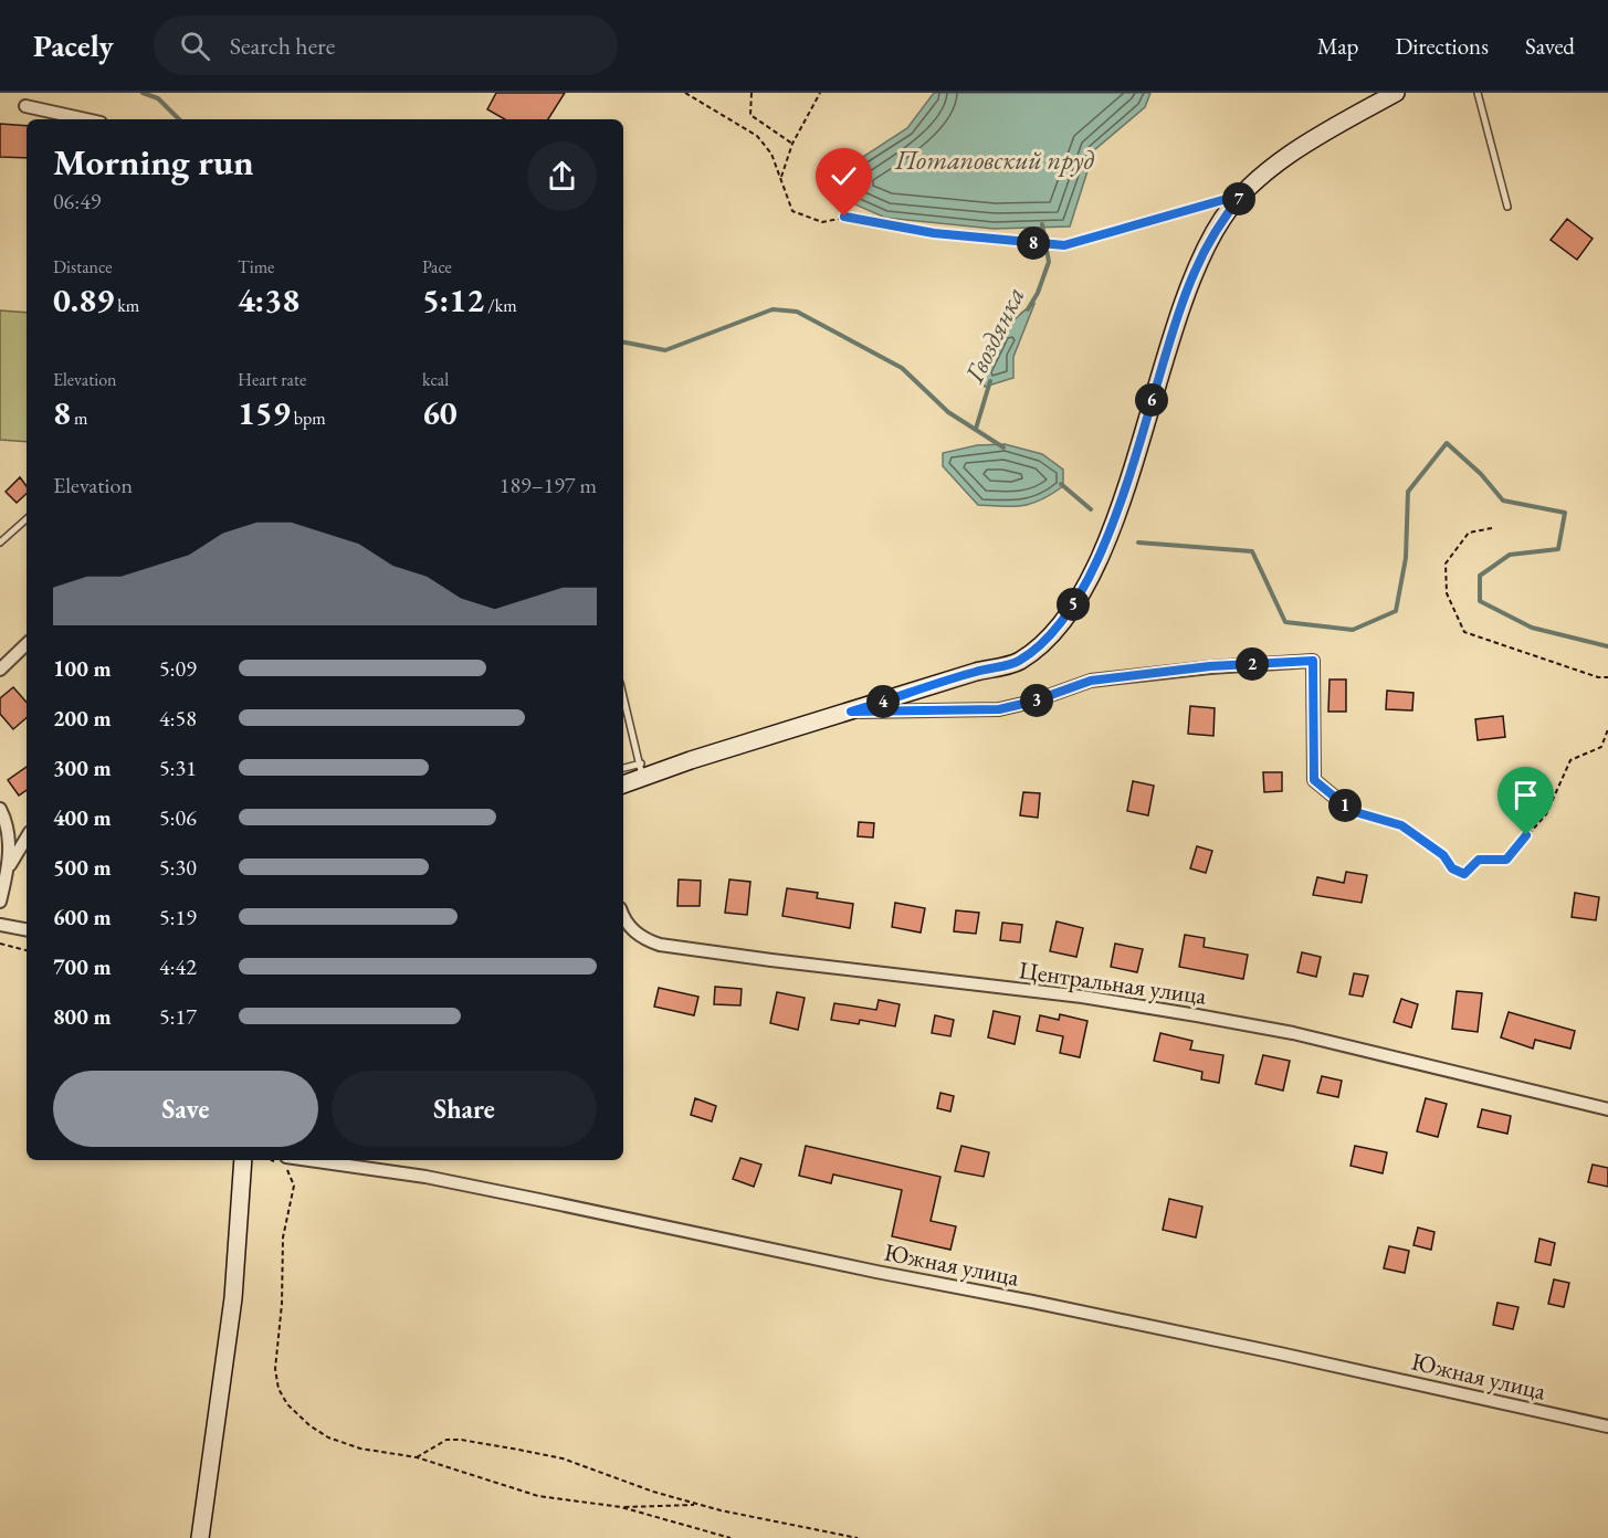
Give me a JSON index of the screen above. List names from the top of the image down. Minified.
{"streets":{"street":["Центральная улица","Южная улица"]},"water":["Потаповский пруд","Гвоздянка"],"page":{"header":"Pacely","search":"Search here","nav":["Map","Directions","Saved"],"heading":["Morning run","06:49"],"pins":["7","8","6","5","2","3","4","1"],"stats":[["Distance","0.89 km"],["Time","4:38"],["Pace","5:12 /km"],["Elevation","8 m"],["Heart rate","159 bpm"],["kcal","60"]],"chart":["Elevation","189–197 m"],"list":[{"name":"100 m","note":"5:09"},{"name":"200 m","note":"4:58"},{"name":"300 m","note":"5:31"},{"name":"400 m","note":"5:06"},{"name":"500 m","note":"5:30"},{"name":"600 m","note":"5:19"},{"name":"700 m","note":"4:42"},{"name":"800 m","note":"5:17"}],"buttons":["Save","Share"]}}
